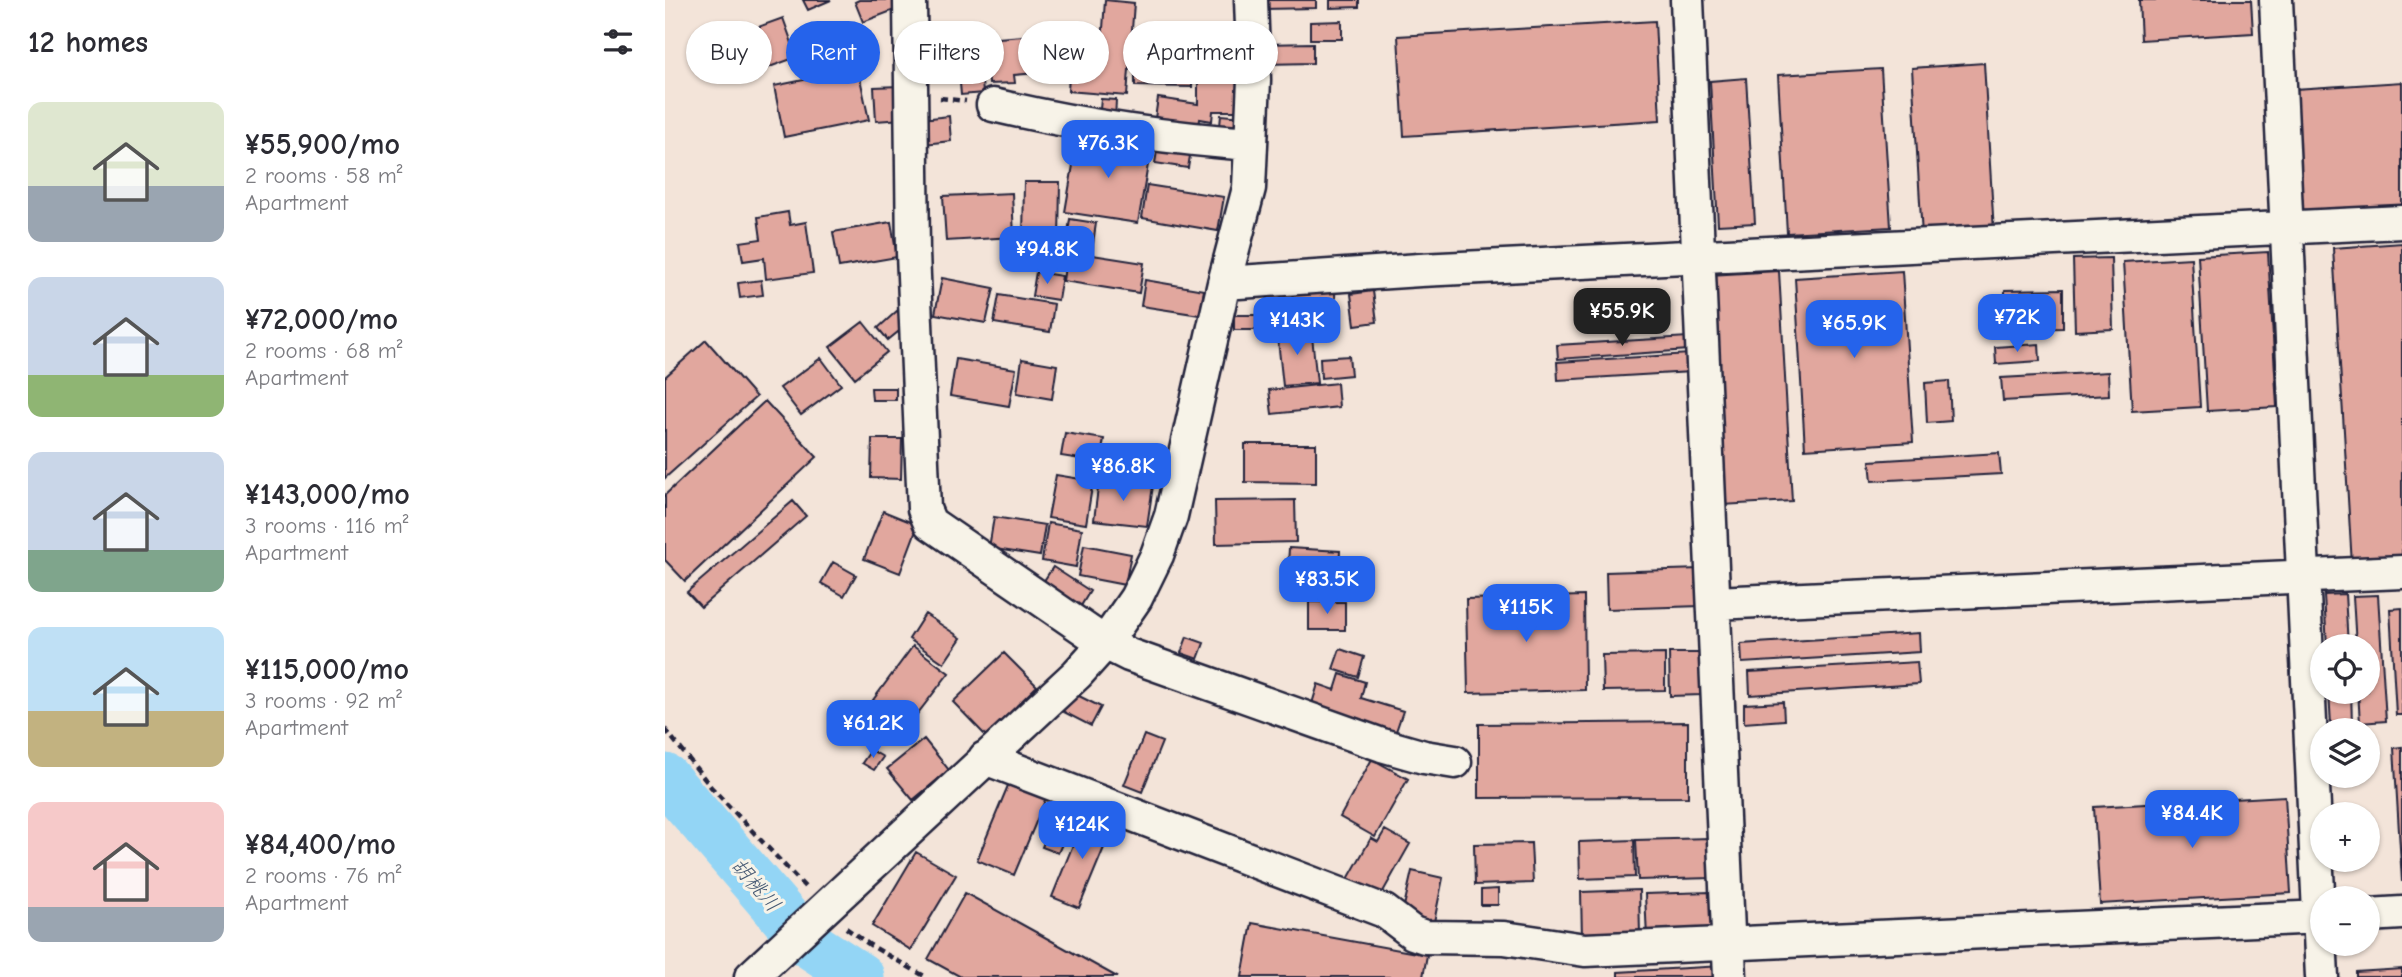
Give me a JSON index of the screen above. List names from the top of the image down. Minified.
{"water":["胡桃川"],"page":{"heading":"12 homes","chip":["Buy","Rent","Filters","New","Apartment"],"list":[{"name":"¥55,900/mo","note":"2 rooms · 58 m² · Apartment"},{"name":"¥72,000/mo","note":"2 rooms · 68 m² · Apartment"},{"name":"¥143,000/mo","note":"3 rooms · 116 m² · Apartment"},{"name":"¥115,000/mo","note":"3 rooms · 92 m² · Apartment"},{"name":"¥84,400/mo","note":"2 rooms · 76 m² · Apartment"}],"price":["¥76.3K","¥94.8K","¥55.9K","¥72K","¥143K","¥65.9K","¥86.8K","¥83.5K","¥115K","¥61.2K","¥84.4K","¥124K"],"map_buttons":["+","−"]}}
